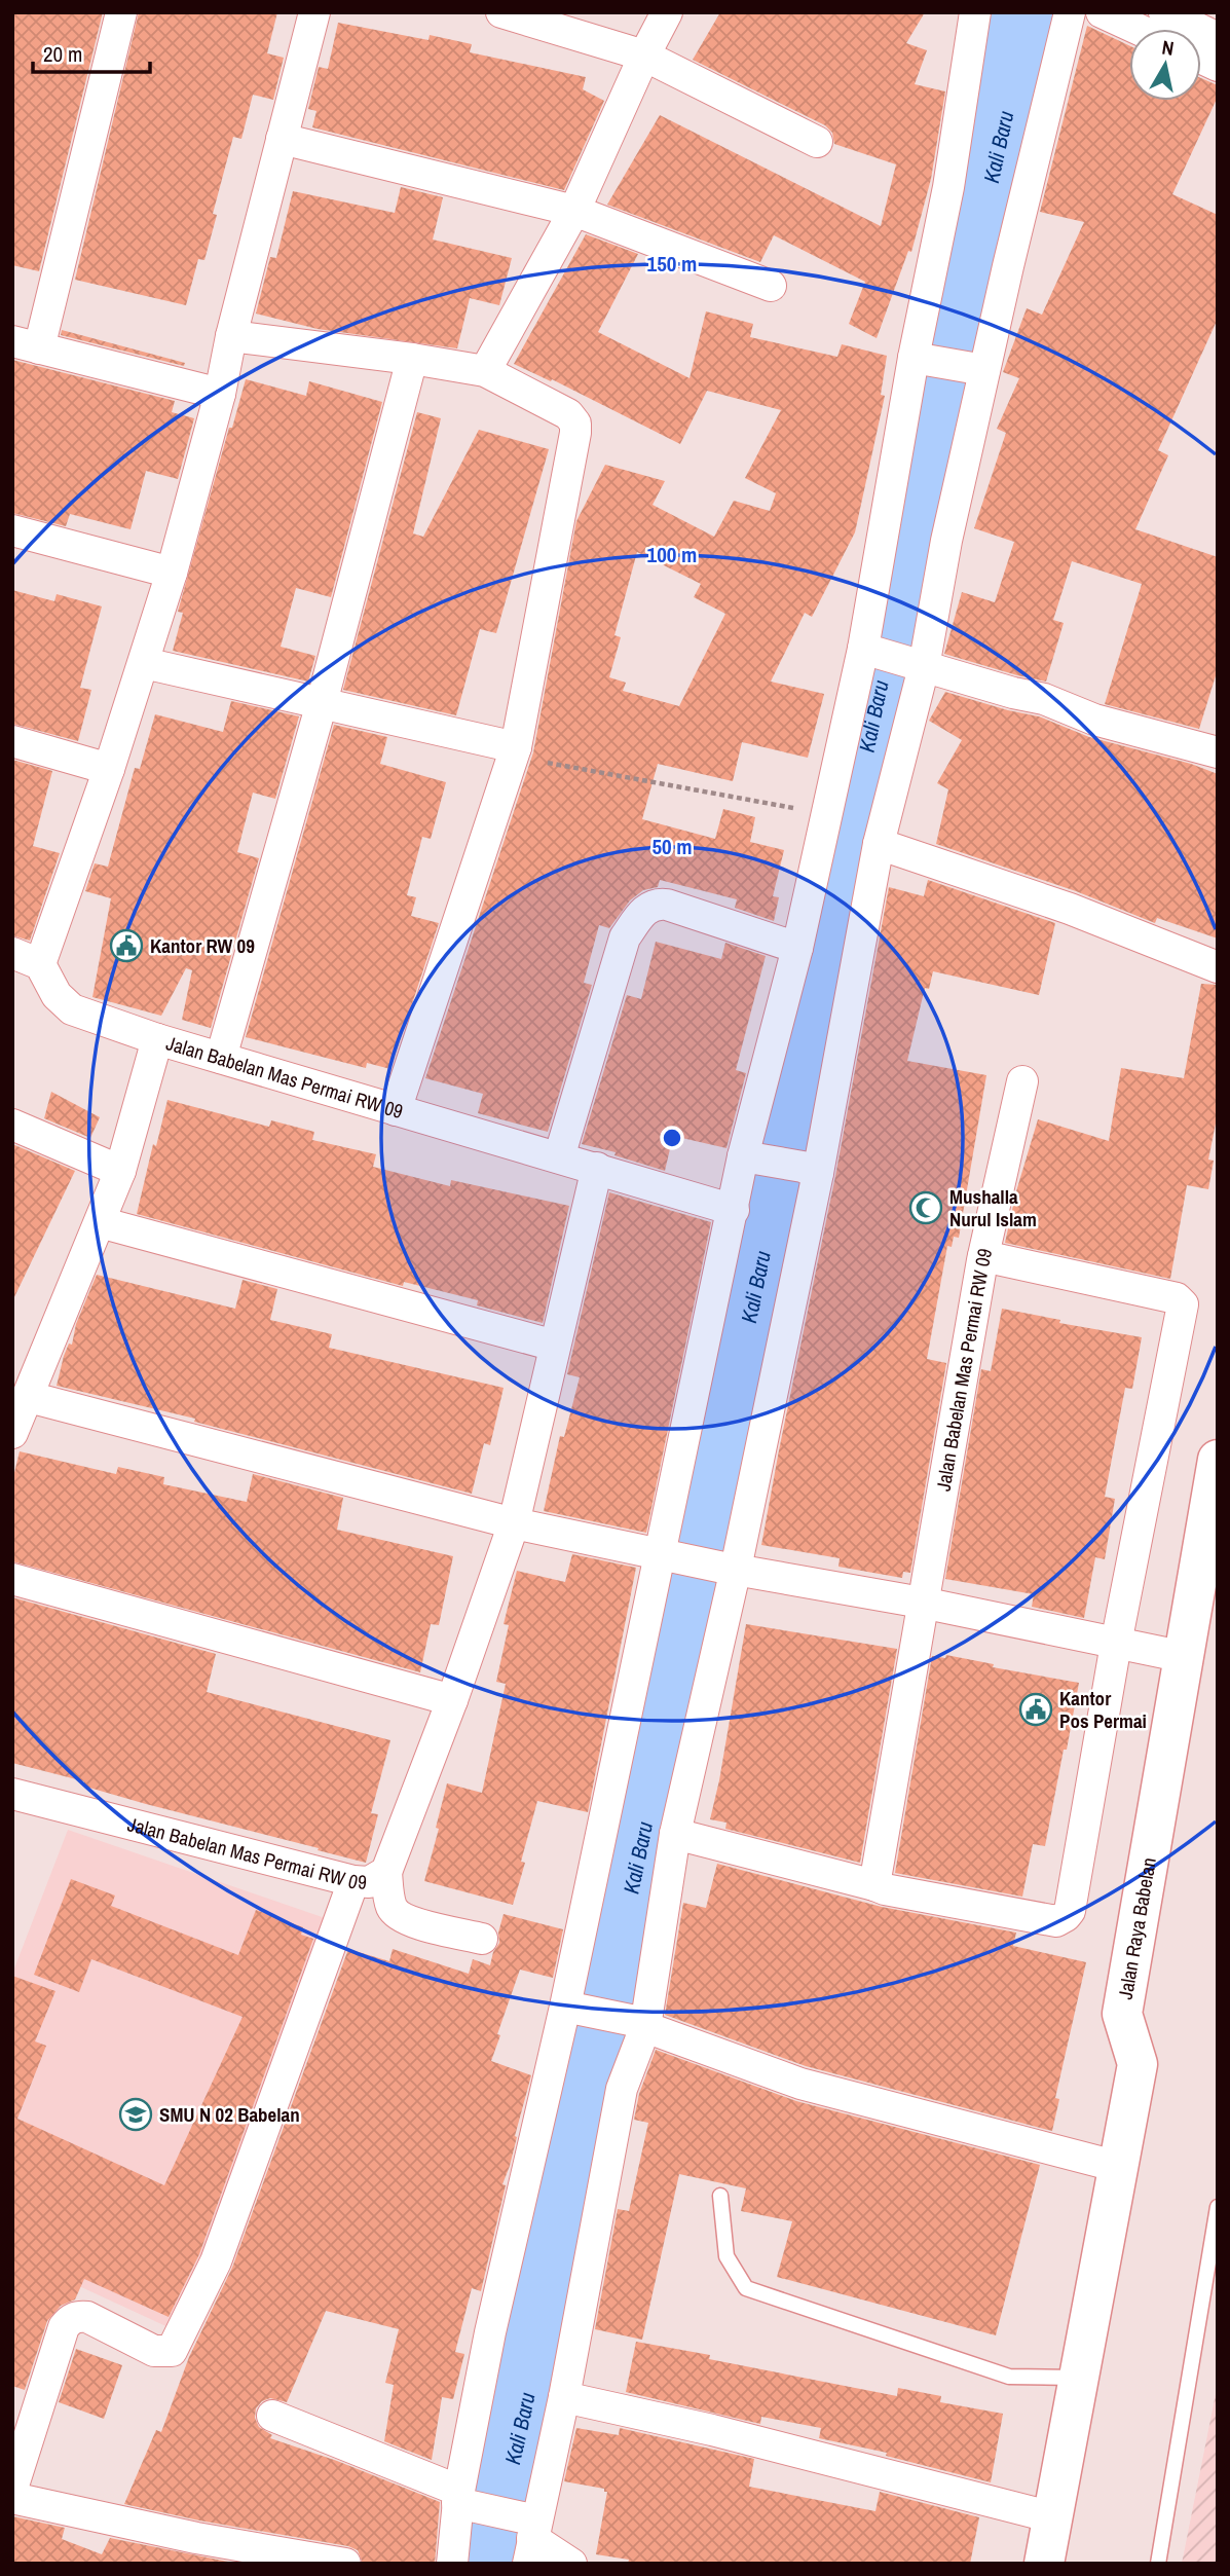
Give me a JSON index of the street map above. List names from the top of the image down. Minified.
{"streets":{"main road":["Jalan Raya Babelan"],"street":["Jalan Babelan Mas Permai RW 09"]},"water":["Kali Baru"],"places":{"public building":["Kantor RW 09","Kantor Pos Permai"],"mosque":["Mushalla Nurul Islam"],"school or university":["SMU N 02 Babelan"]},"scale_bar":"20 m","north":"top","rings":["150 m","100 m","50 m"]}
